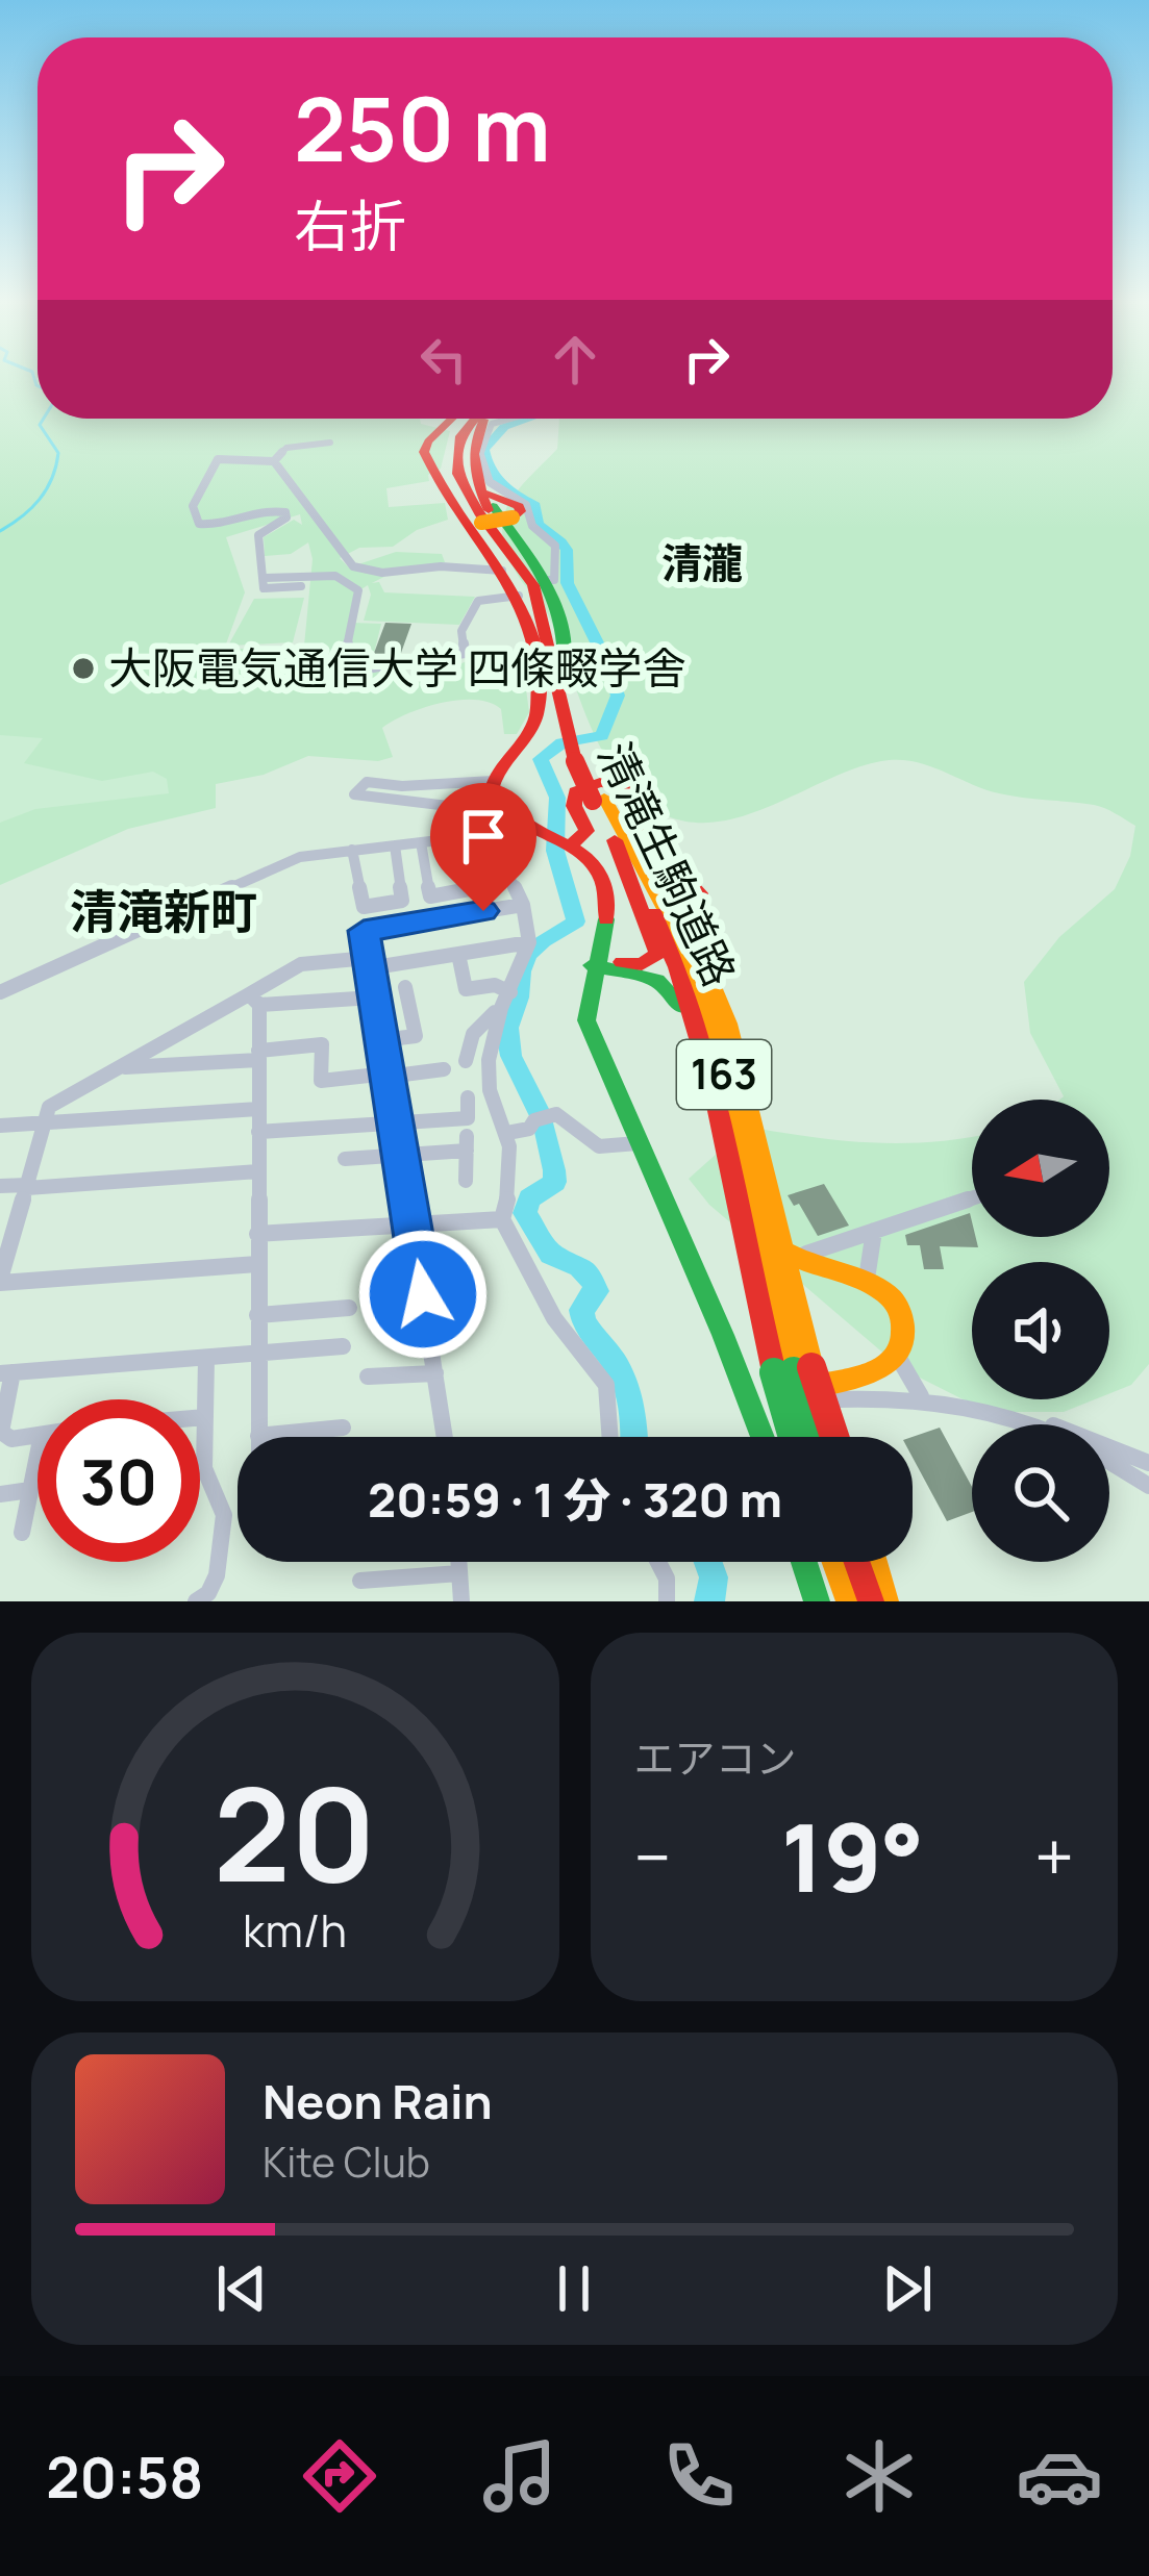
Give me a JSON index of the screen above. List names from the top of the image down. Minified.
{"streets":{"main road":["清滝生駒道路","163"]},"districts":["清瀧","清滝新町"],"places":["大阪電気通信大学 四條畷学舎"],"north":"left","page":{"turn":["250 m","右折"],"limit":"30","trip":"20:59 · 1 分 · 320 m","tile":"エアコン","heat":["−","19°","+"],"song":["Neon Rain","Kite Club"],"tabs":"20:58","gauge":["20","km/h"]}}
